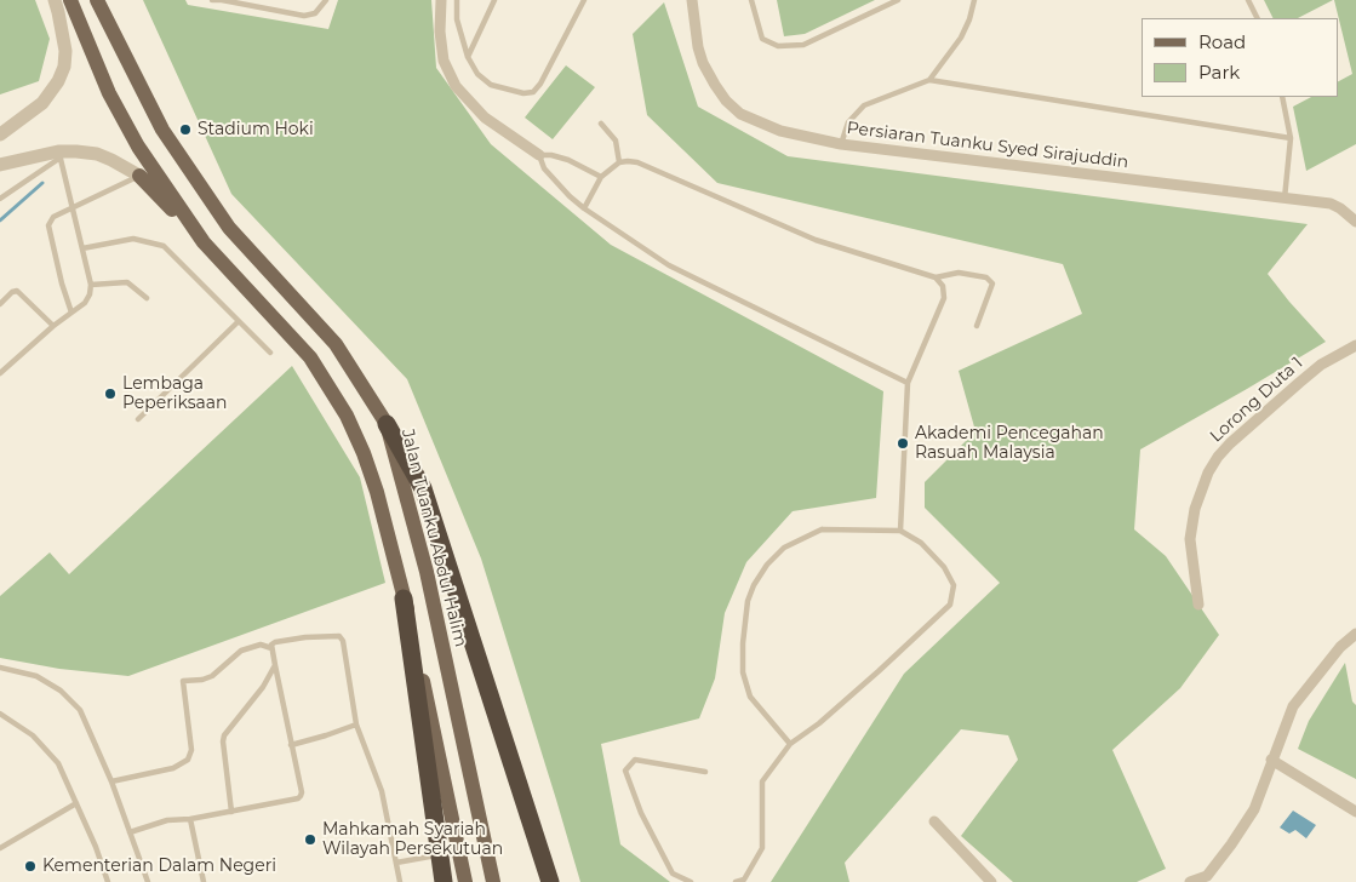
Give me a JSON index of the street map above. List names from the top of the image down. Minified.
{"streets":{"main road":["Jalan Tuanku Abdul Halim"],"street":["Persiaran Tuanku Syed Sirajuddin","Lorong Duta 1"]},"places":["Stadium Hoki","Lembaga Peperiksaan","Akademi Pencegahan Rasuah Malaysia","Mahkamah Syariah Wilayah Persekutuan","Kementerian Dalam Negeri"],"legend":["Road","Park"]}
